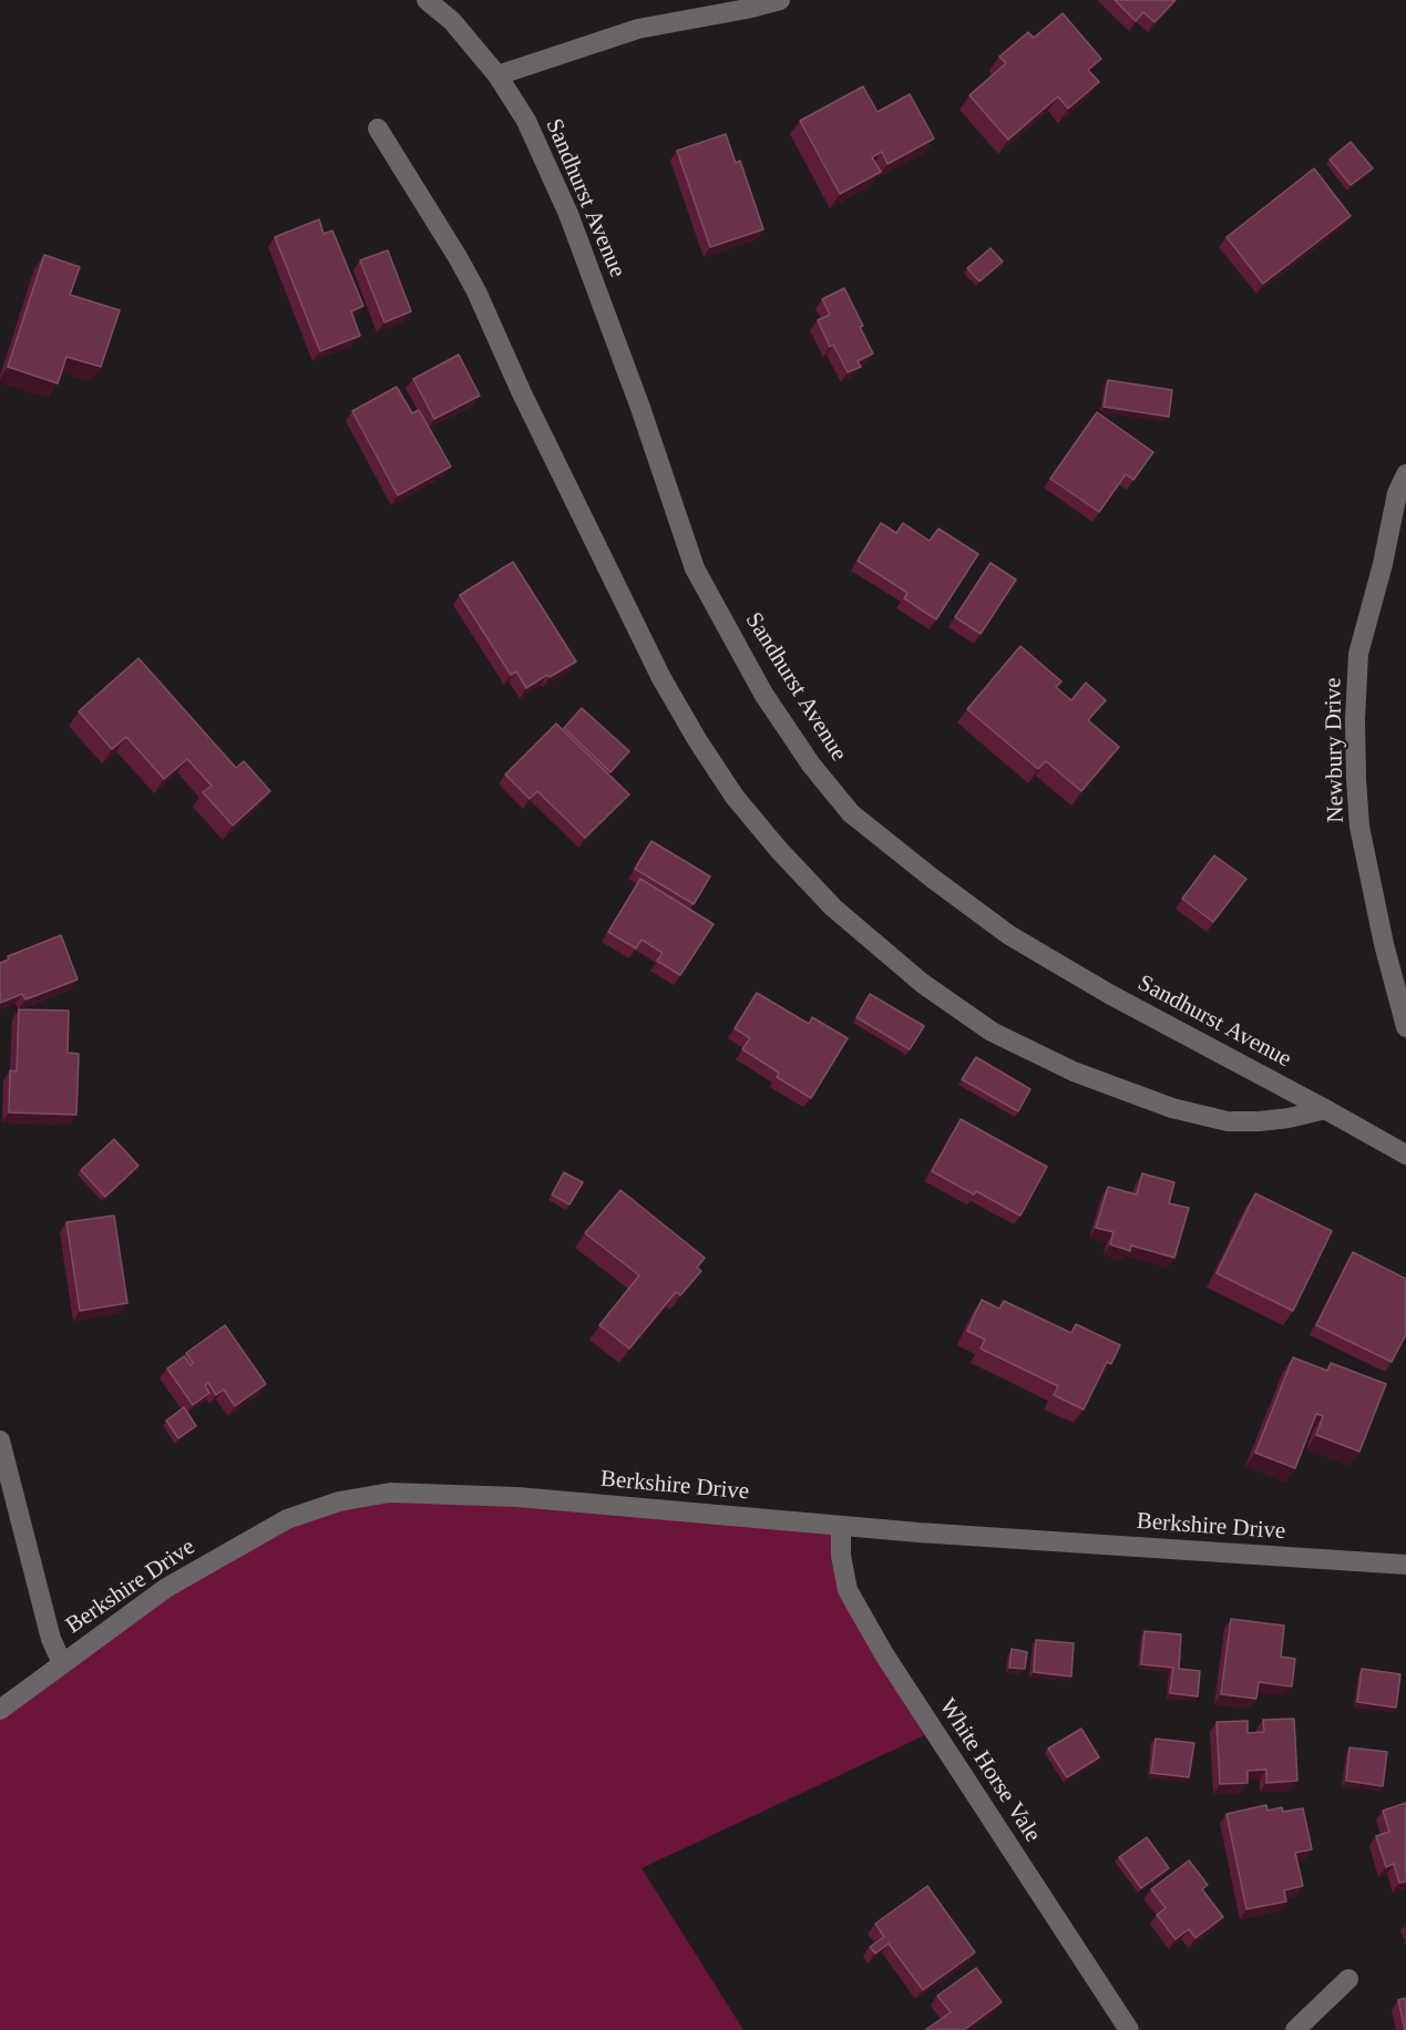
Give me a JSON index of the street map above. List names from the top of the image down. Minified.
{"streets":{"street":["Sandhurst Avenue","Newbury Drive","Berkshire Drive","White Horse Vale"]},"crossings":[["Berkshire Drive","White Horse Vale"]]}
